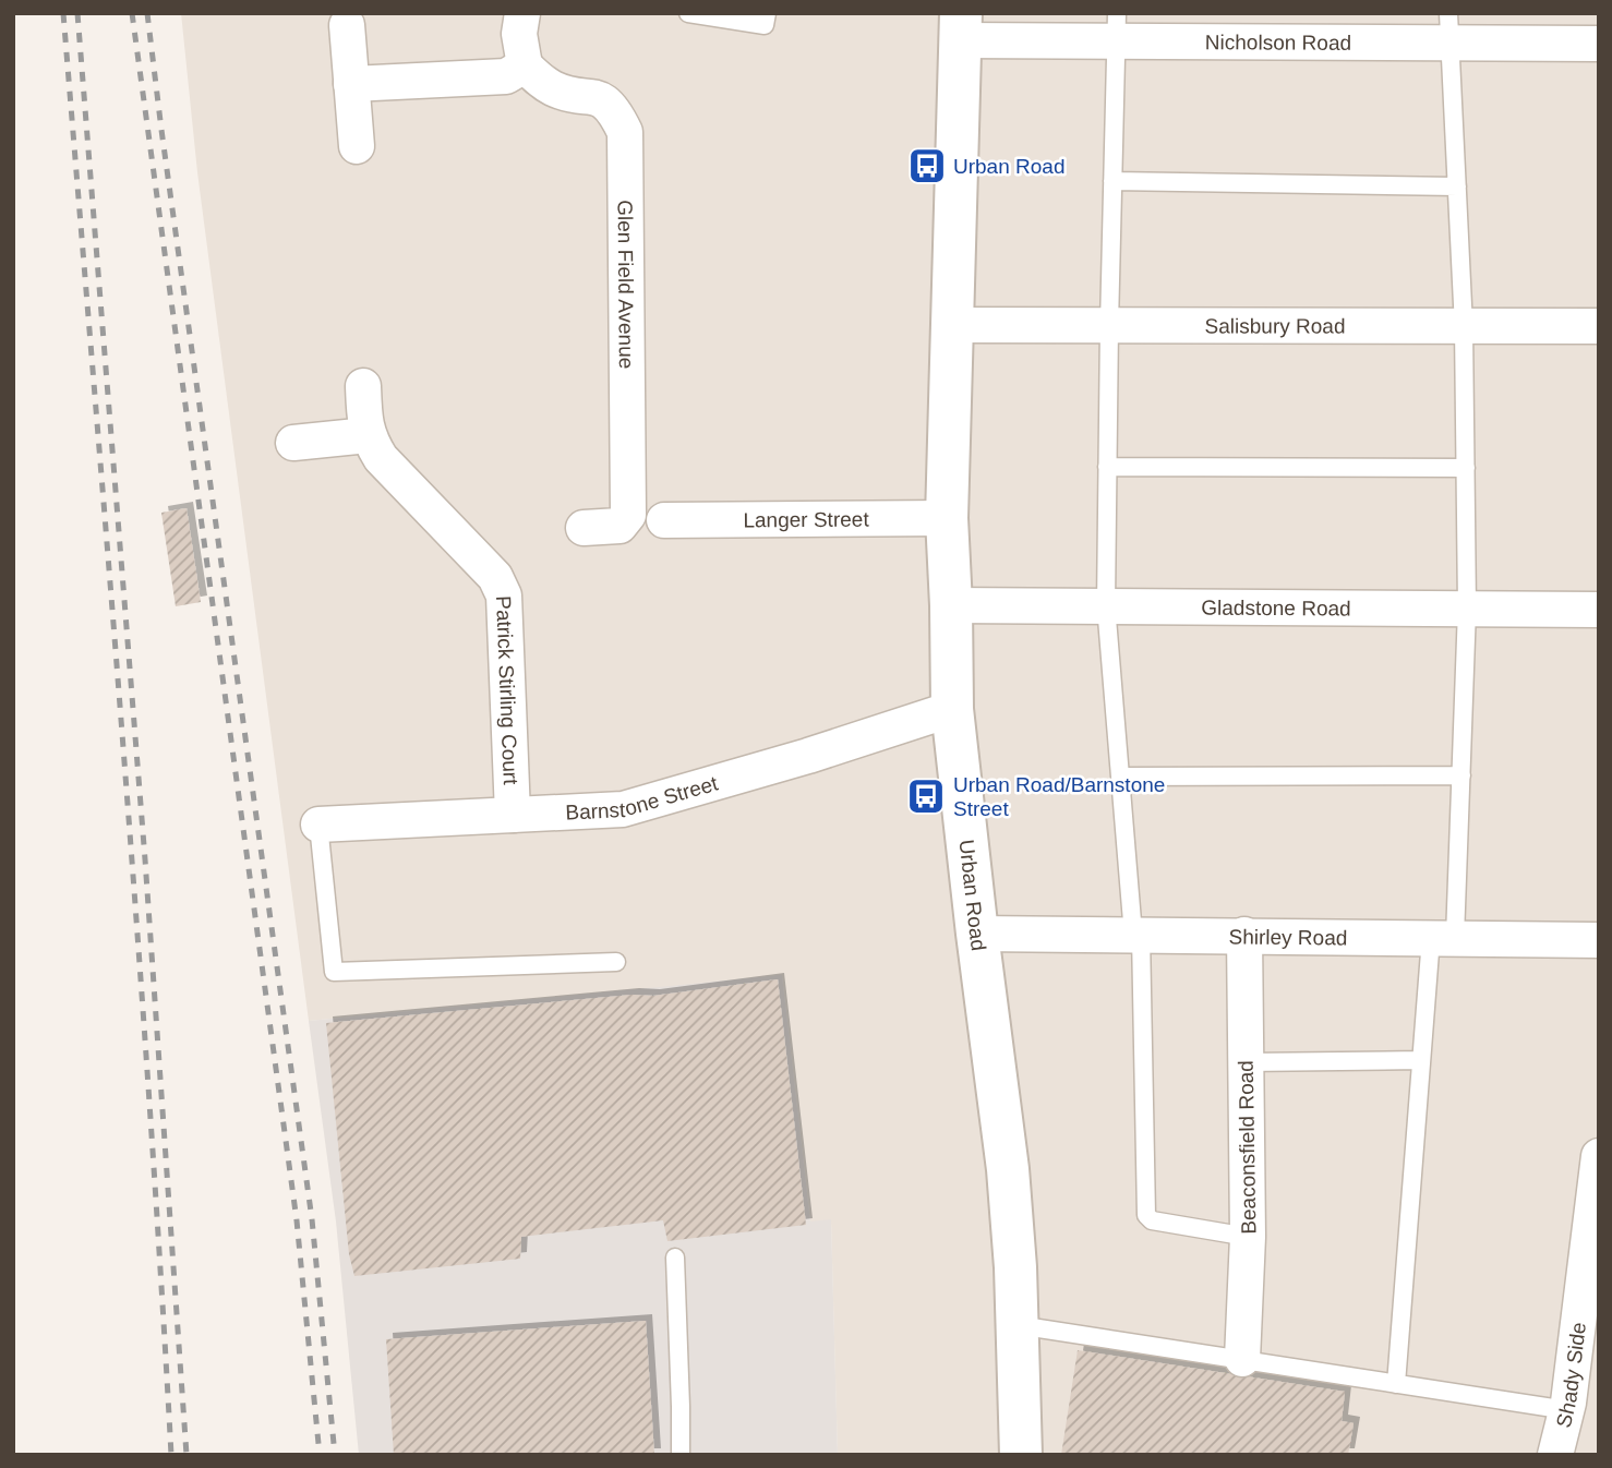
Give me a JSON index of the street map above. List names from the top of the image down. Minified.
{"streets":{"street":["Nicholson Road","Glen Field Avenue","Salisbury Road","Langer Street","Gladstone Road","Patrick Stirling Court","Barnstone Street","Urban Road","Shirley Road","Beaconsfield Road","Shady Side"]},"crossings":[["Nicholson Road","Urban Road"],["Salisbury Road","Urban Road"],["Langer Street","Urban Road"],["Gladstone Road","Urban Road"],["Patrick Stirling Court","Barnstone Street"],["Barnstone Street","Urban Road"],["Urban Road","Shirley Road"],["Shirley Road","Beaconsfield Road"]],"places":{"bus stop":["Urban Road","Urban Road/Barnstone Street"]}}
